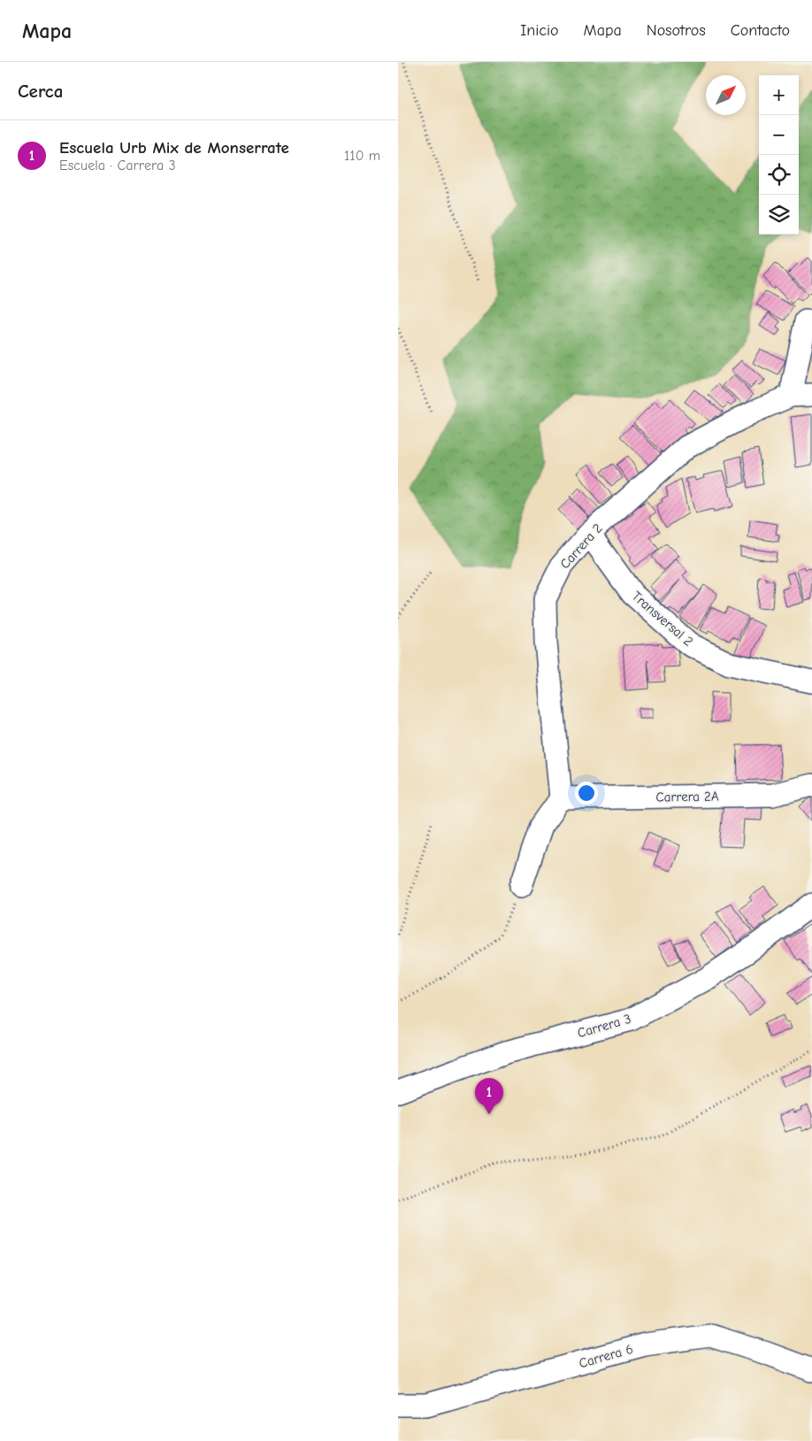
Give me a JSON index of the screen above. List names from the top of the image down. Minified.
{"streets":{"street":["Carrera 2","Transversal 2","Carrera 2A","Carrera 3","Carrera 6"]},"crossings":[["Carrera 2","Transversal 2"],["Carrera 2","Carrera 2A"]],"north":"top right","page":{"header":"Mapa","nav":["Inicio","Mapa","Nosotros","Contacto"],"heading":"Cerca","map_buttons":["+","−"],"list":[{"mark":"1","name":"Escuela Urb Mix de Monserrate","note":"Escuela · Carrera 3","value":"110 m"}],"pins":"1"}}
